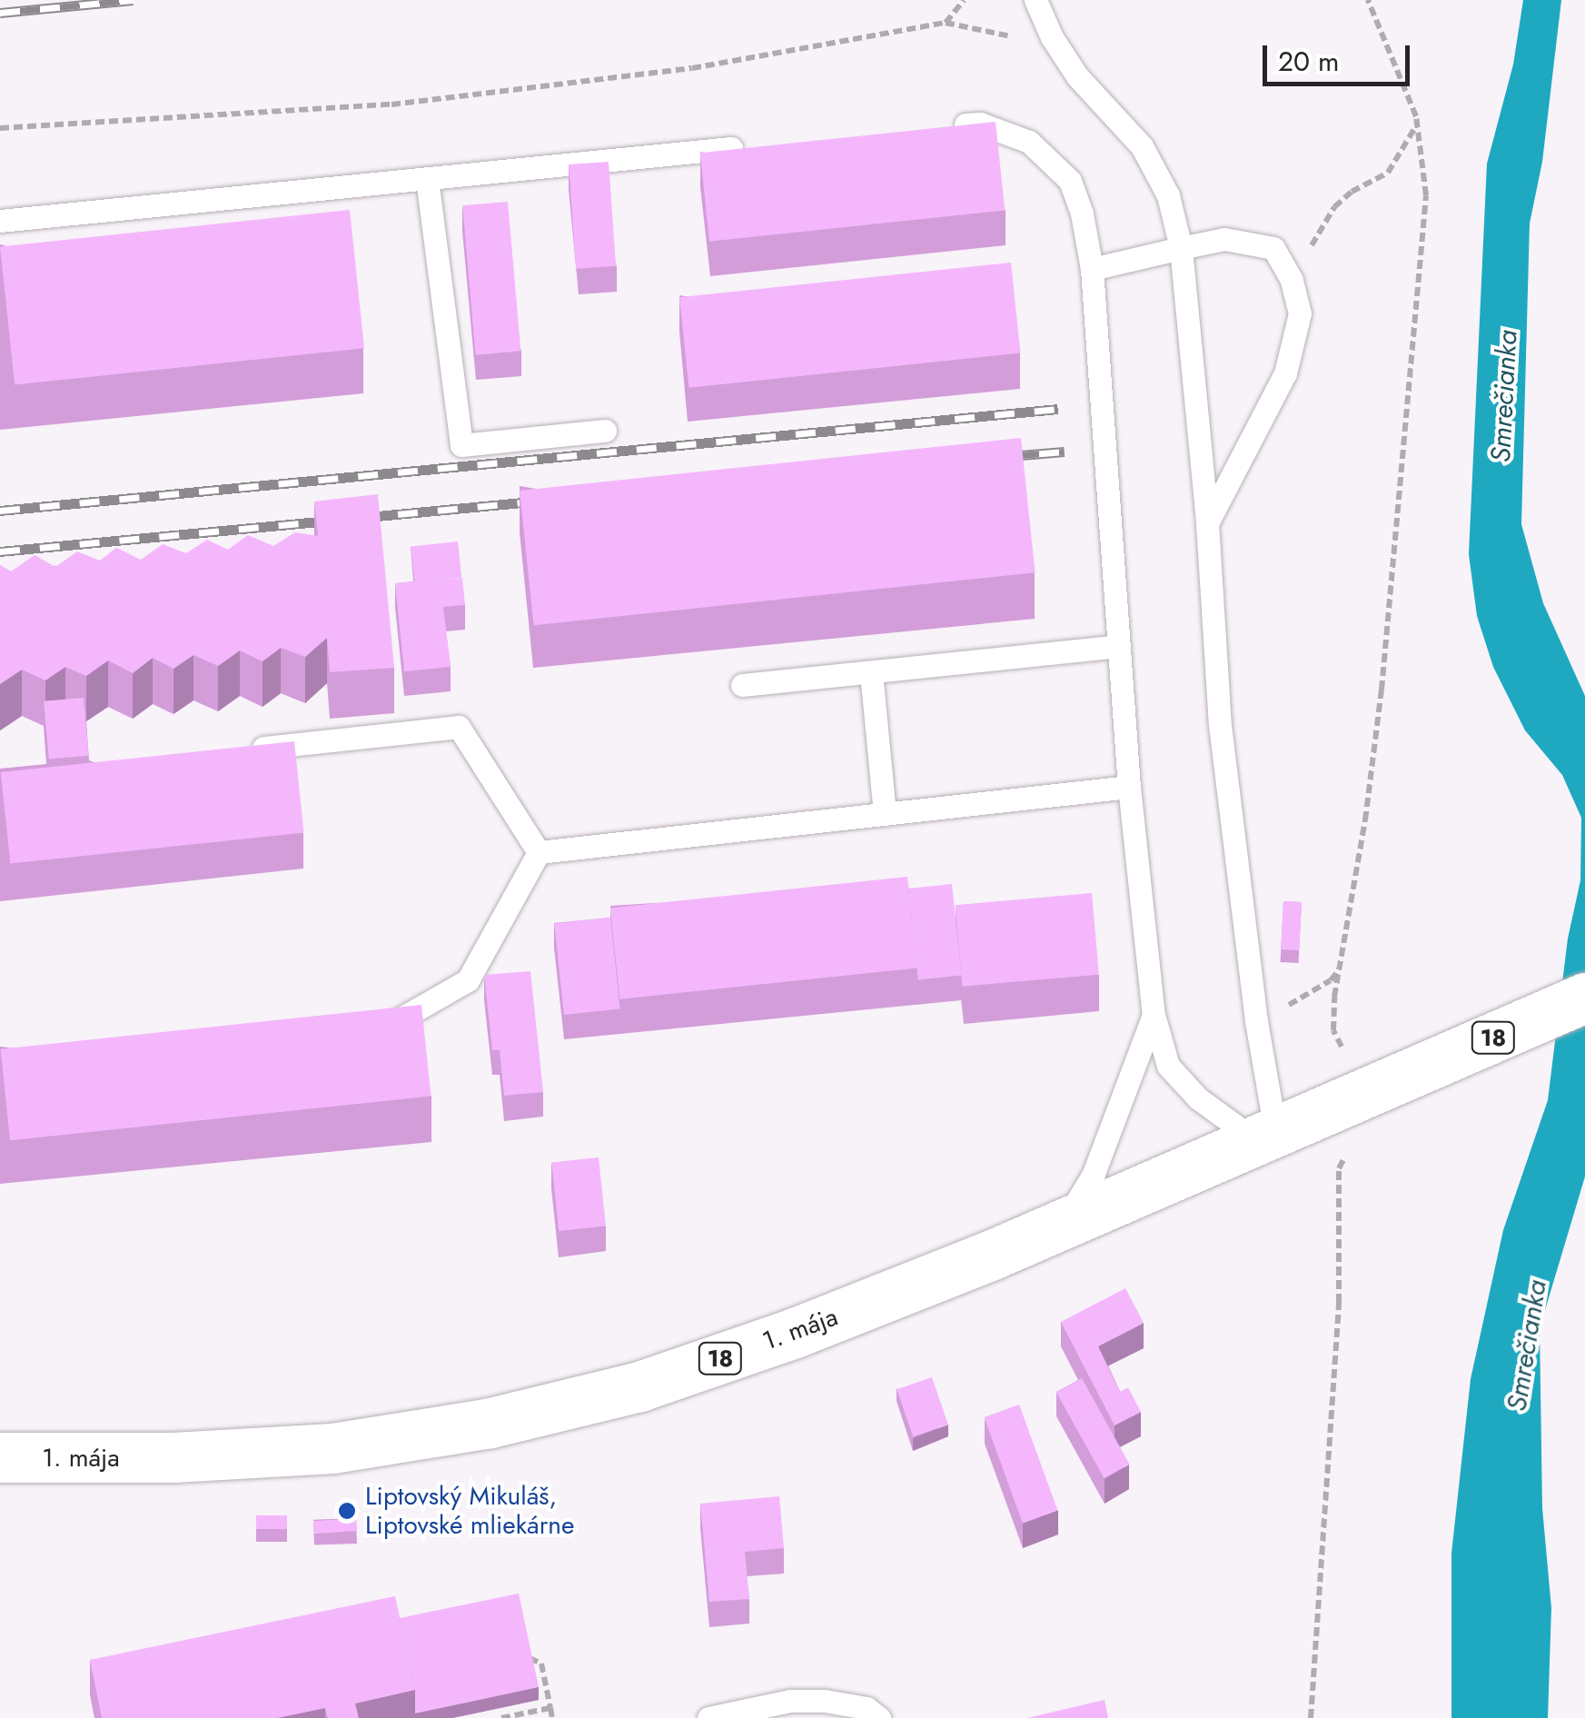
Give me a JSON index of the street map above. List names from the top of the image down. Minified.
{"streets":{"main road":["18","1. mája"]},"water":["Smrečianka"],"places":["Liptovský Mikuláš, Liptovské mliekárne"],"scale_bar":"20 m"}
